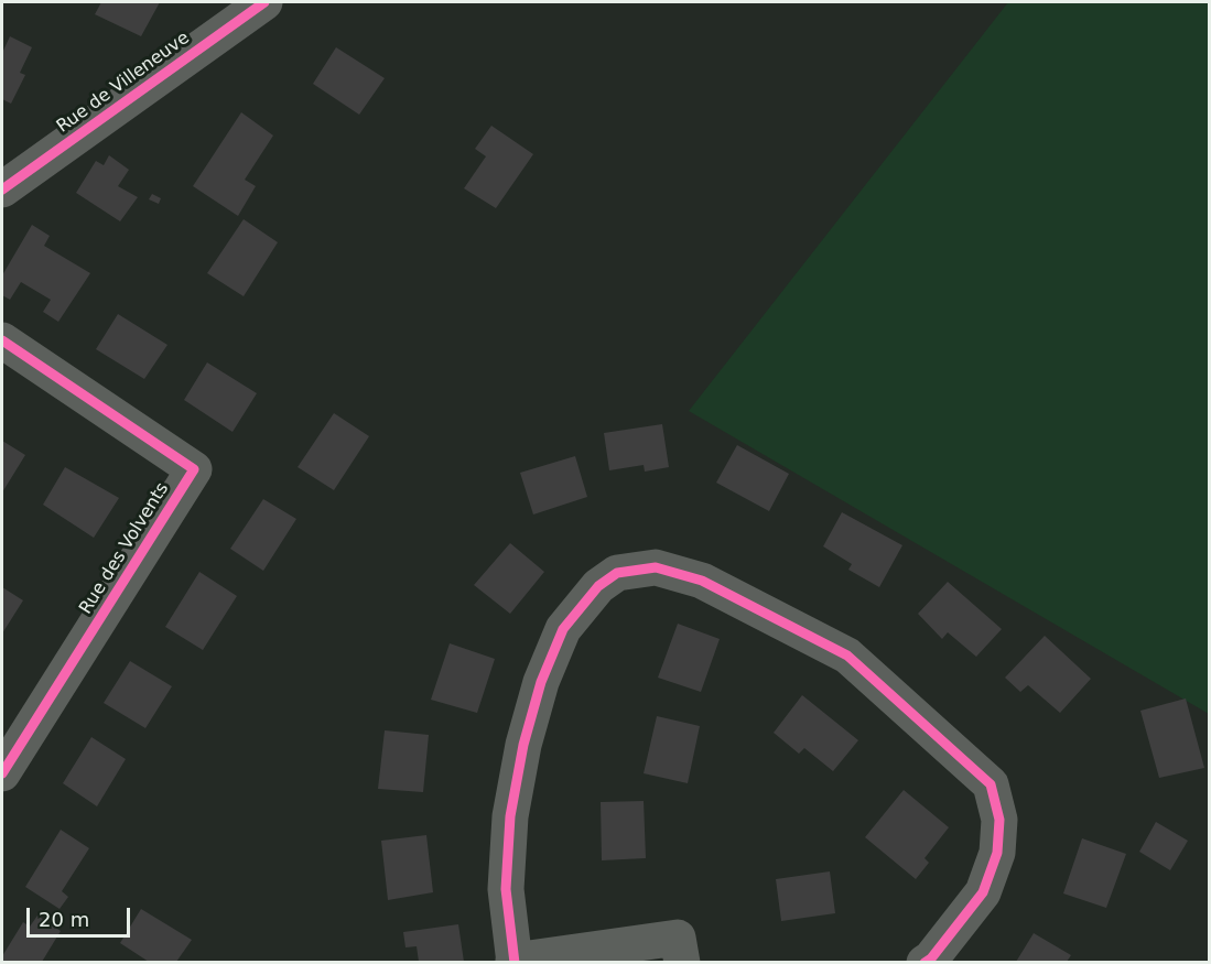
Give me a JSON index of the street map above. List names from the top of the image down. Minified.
{"streets":{"street":["Rue de Villeneuve","Rue des Volvents"]},"scale_bar":"20 m"}
